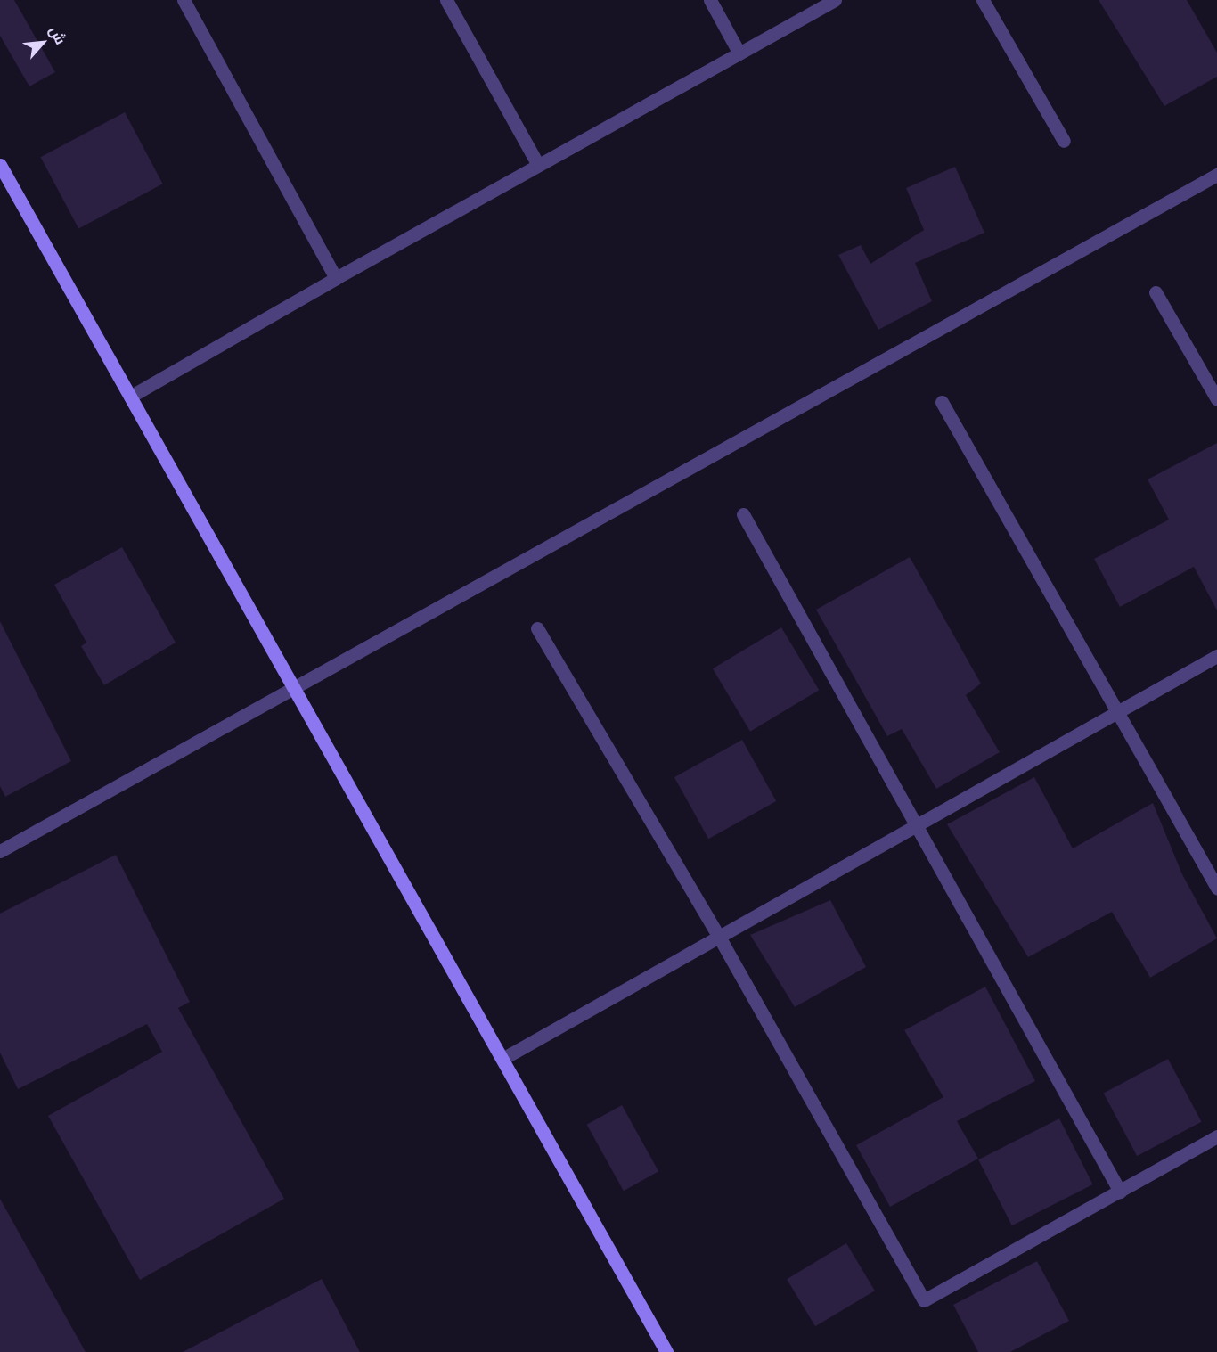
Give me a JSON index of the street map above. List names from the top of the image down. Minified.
{"north":"top right"}
